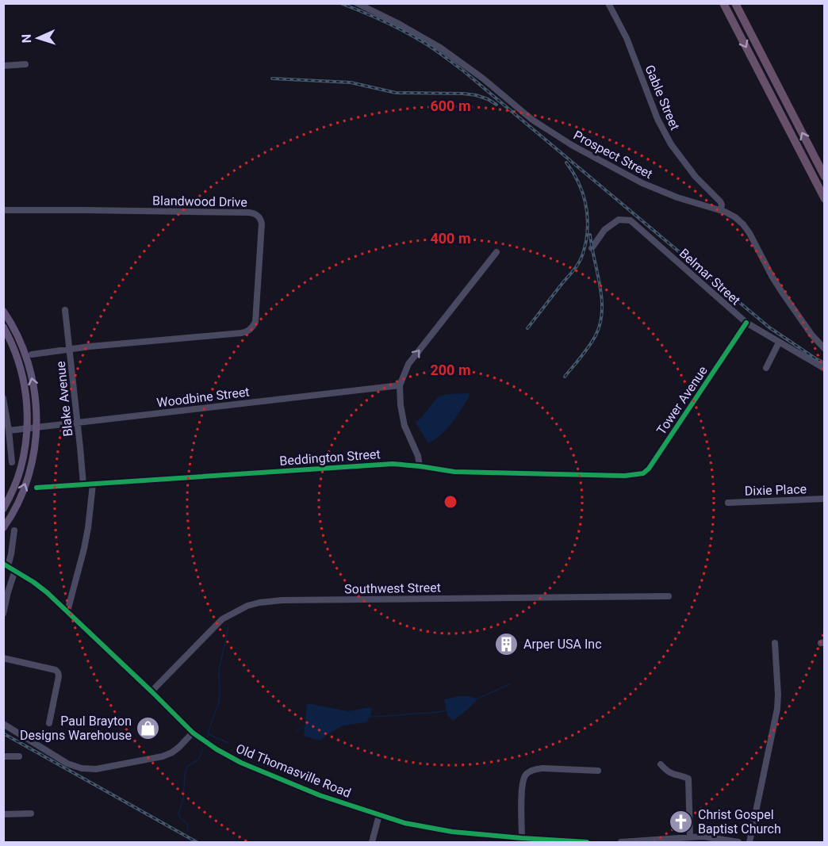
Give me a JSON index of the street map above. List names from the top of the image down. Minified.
{"streets":{"street":["Gable Street","Prospect Street","Blandwood Drive","Belmar Street","Woodbine Street","Blake Avenue","Tower Avenue","Beddington Street","Dixie Place","Southwest Street","Old Thomasville Road"]},"crossings":[["Gable Street","Prospect Street"],["Blandwood Drive","Blake Avenue"],["Belmar Street","Tower Avenue"],["Woodbine Street","Blake Avenue"],["Blake Avenue","Beddington Street"],["Tower Avenue","Beddington Street"],["Southwest Street","Old Thomasville Road"]],"places":{"building":["Arper USA Inc"],"shop":["Paul Brayton Designs Warehouse"],"church":["Christ Gospel Baptist Church"]},"north":"left","rings":["600 m","400 m","200 m"]}
